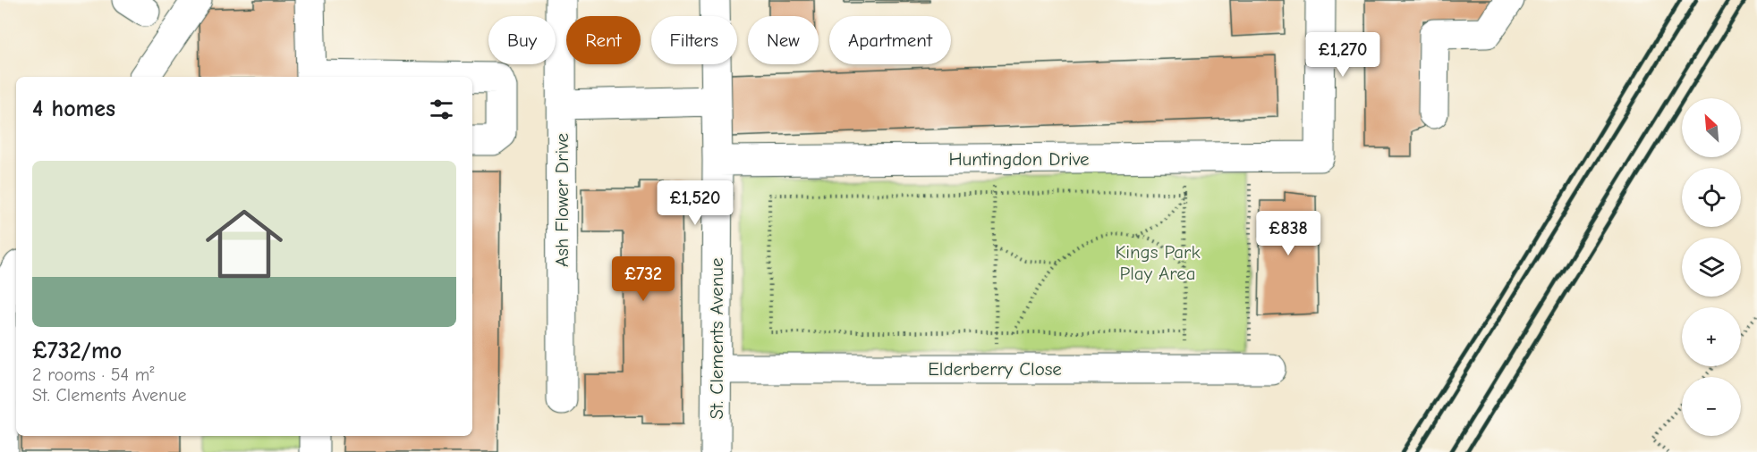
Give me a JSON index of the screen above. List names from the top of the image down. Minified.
{"streets":{"street":["Huntingdon Drive","Ash Flower Drive","St. Clements Avenue","Elderberry Close"]},"crossings":[["Huntingdon Drive","St. Clements Avenue"],["St. Clements Avenue","Elderberry Close"]],"parks":["Kings Park Play Area"],"north":"top left","page":{"chip":["Buy","Rent","Filters","New","Apartment"],"price":["£1,270","£1,520","£838","£732"],"heading":"4 homes","map_buttons":["+","−"],"list":[{"name":"£732/mo","note":"2 rooms · 54 m² · St. Clements Avenue"}]}}
